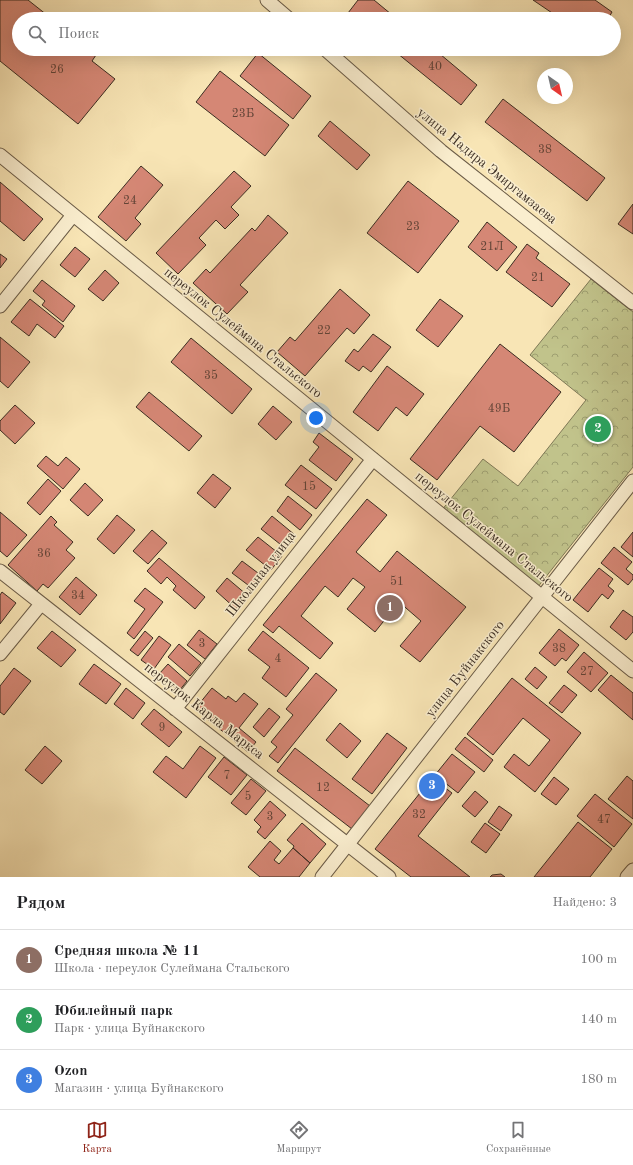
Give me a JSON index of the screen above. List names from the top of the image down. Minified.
{"streets":{"street":["улица Надира Эмиргамзаева","переулок Сулеймана Стальского","Школьная улица","улица Буйнакского","переулок Карла Маркса"]},"crossings":[["переулок Сулеймана Стальского","Школьная улица"],["переулок Сулеймана Стальского","улица Буйнакского"],["Школьная улица","переулок Карла Маркса"],["улица Буйнакского","переулок Карла Маркса"]],"house_numbers":["40","26","23Б","38","24","23","21Л","21","22","35","49Б","15","36","51","34","3","38","4","27","9","7","12","5","32","3","47"],"north":"bottom right","page":{"search":"Поиск","pins":["2","1","3"],"heading":["Рядом","Найдено: 3"],"list":[{"mark":"1","name":"Средняя школа № 11","note":"Школа · переулок Сулеймана Стальского","value":"100 m"},{"mark":"2","name":"Юбилейный парк","note":"Парк · улица Буйнакского","value":"140 m"},{"mark":"3","name":"Ozon","note":"Магазин · улица Буйнакского","value":"180 m"}],"nav":["Карта","Маршрут","Сохранённые"]}}
